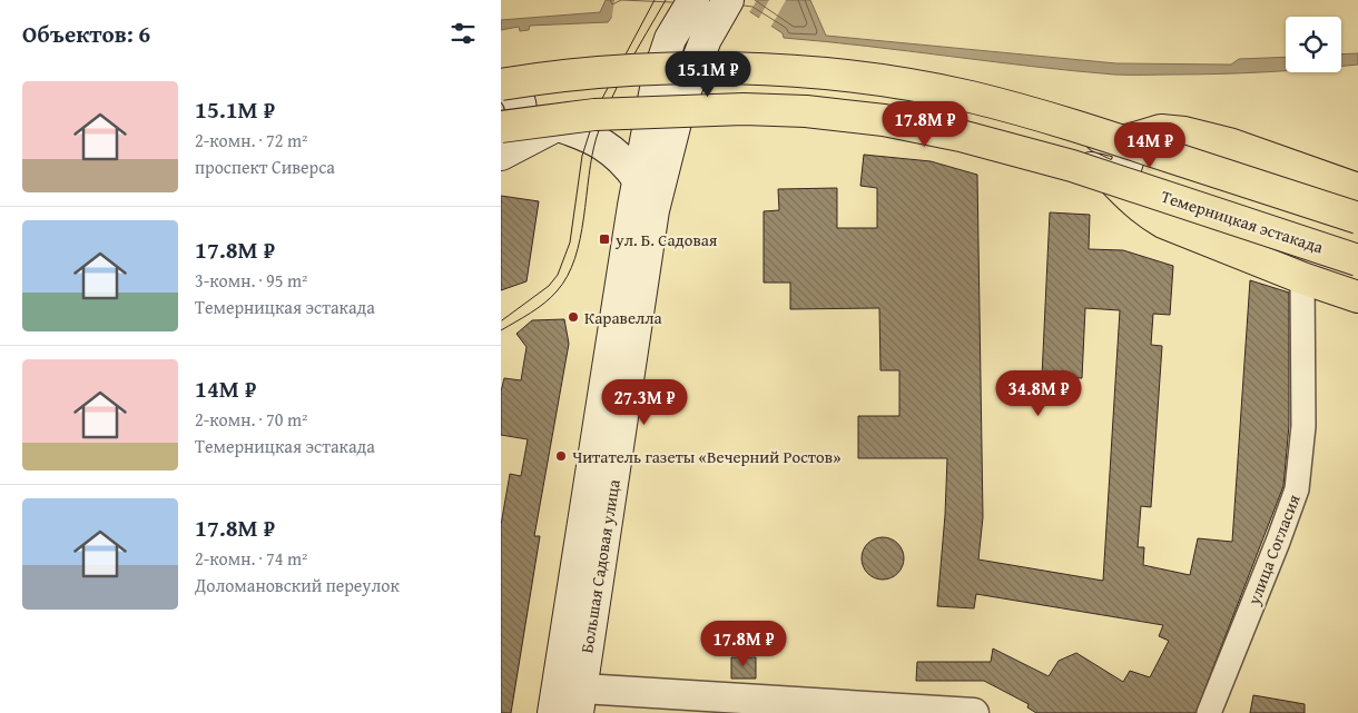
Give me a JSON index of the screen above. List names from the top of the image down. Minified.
{"streets":{"main road":["Темерницкая эстакада","Большая Садовая улица"],"street":["улица Согласия"]},"places":{"transit":["ул. Б. Садовая"],"other":["Каравелла","Читатель газеты «Вечерний Ростов»"]},"page":{"heading":"Объектов: 6","price":["15.1M ₽","17.8M ₽","14M ₽","34.8M ₽","27.3M ₽","17.8M ₽"],"list":[{"name":"15.1M ₽","note":"2-комн. · 72 m² · проспект Сиверса"},{"name":"17.8M ₽","note":"3-комн. · 95 m² · Темерницкая эстакада"},{"name":"14M ₽","note":"2-комн. · 70 m² · Темерницкая эстакада"},{"name":"17.8M ₽","note":"2-комн. · 74 m² · Доломановский переулок"}]}}
